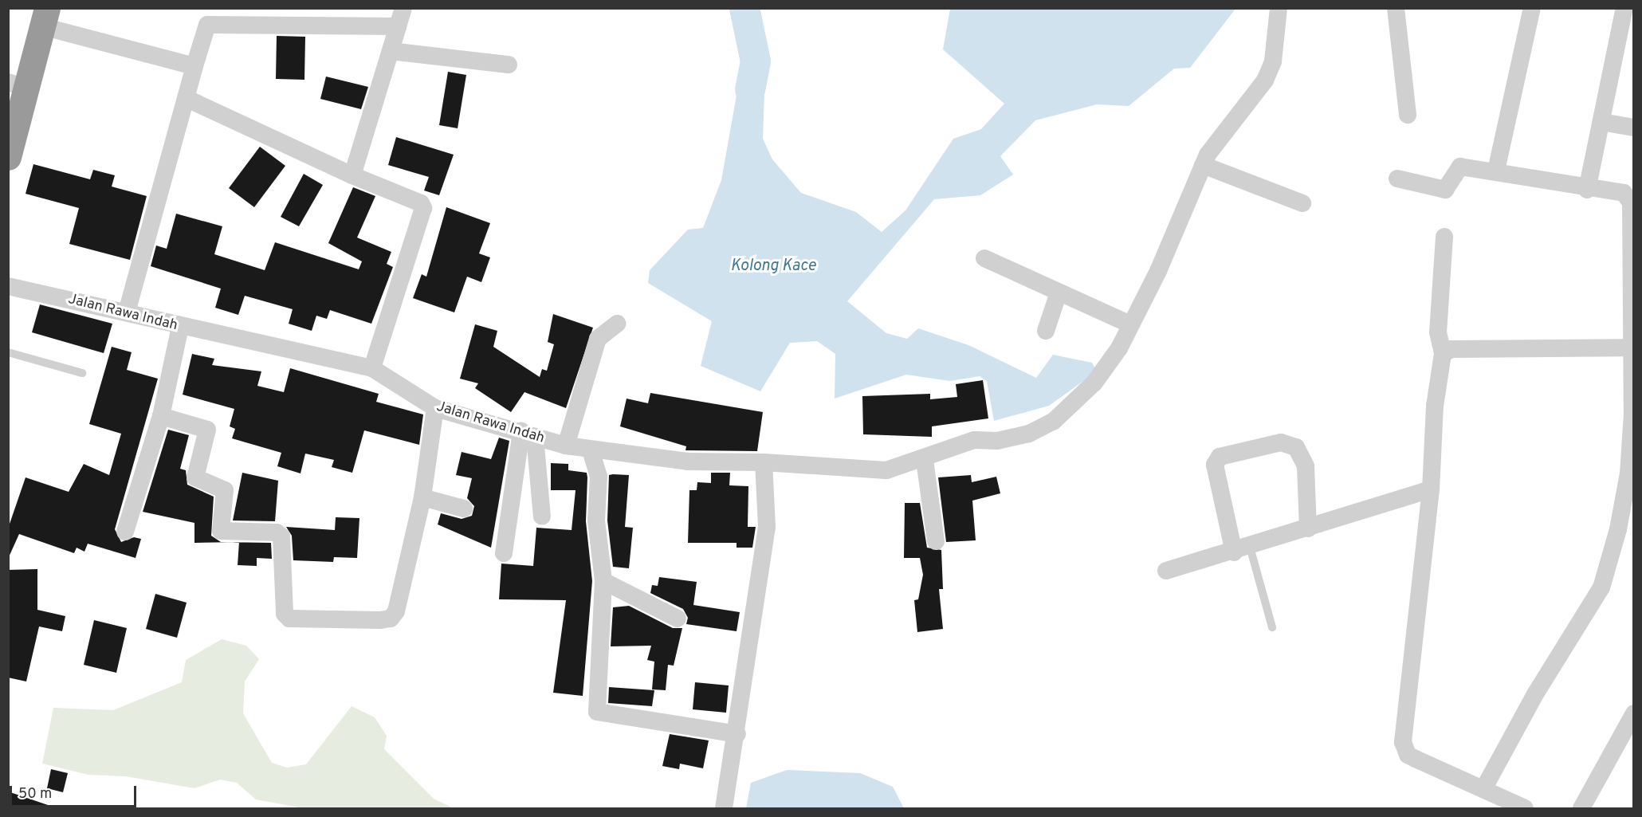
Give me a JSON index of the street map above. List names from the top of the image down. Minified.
{"streets":{"street":["Jalan Rawa Indah"]},"water":["Kolong Kace"],"scale_bar":"50 m"}
